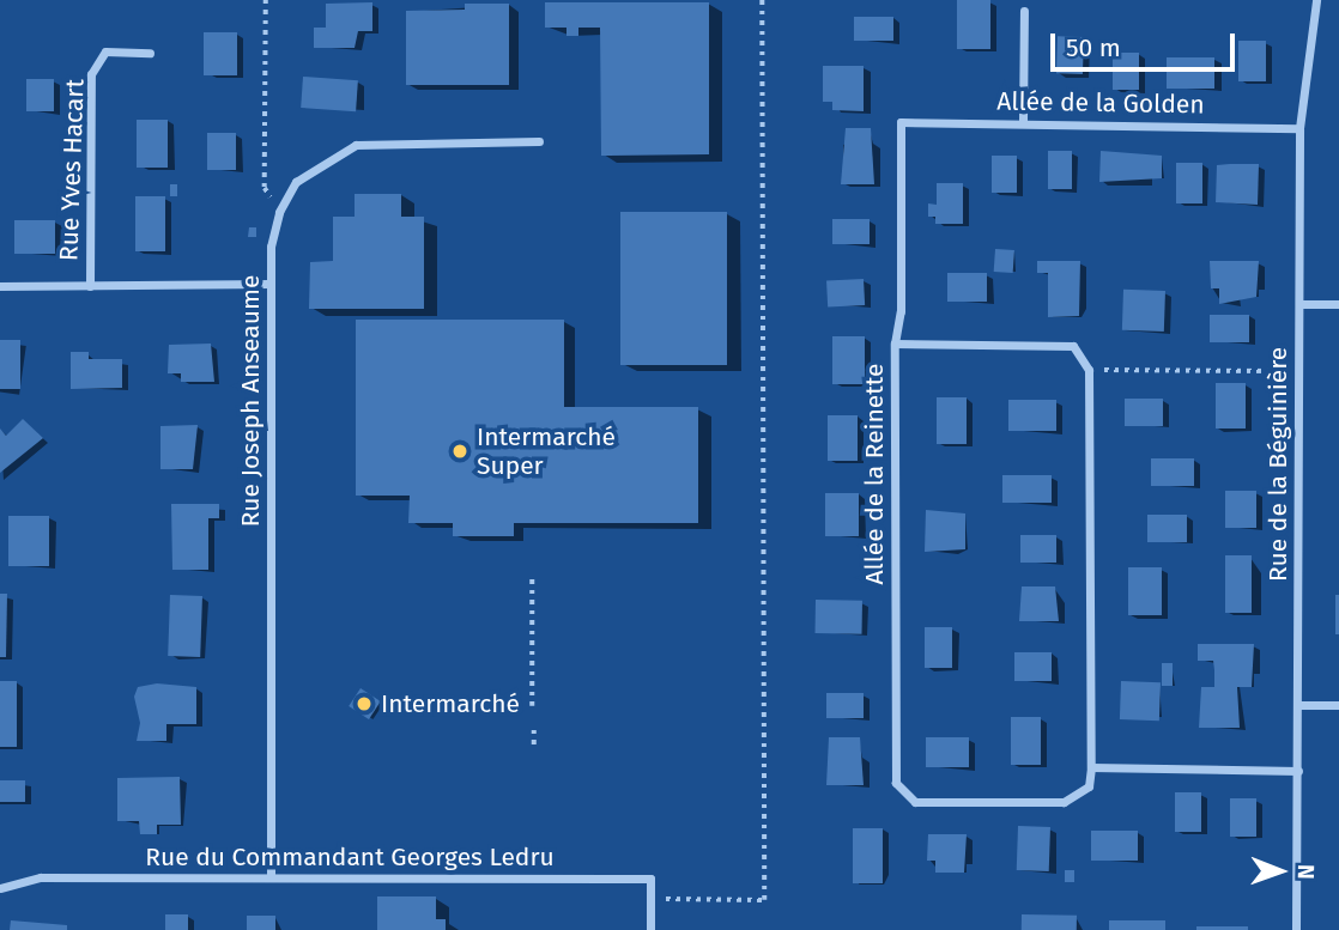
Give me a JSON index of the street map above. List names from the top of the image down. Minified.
{"streets":{"street":["Allée de la Golden","Rue Yves Hacart","Rue Joseph Anseaume","Rue de la Béguinière","Allée de la Reinette","Rue du Commandant Georges Ledru"]},"crossings":[["Allée de la Golden","Rue de la Béguinière"],["Allée de la Golden","Allée de la Reinette"],["Rue Joseph Anseaume","Rue du Commandant Georges Ledru"]],"places":["Intermarché Super","Intermarché"],"scale_bar":"50 m","north":"right"}
